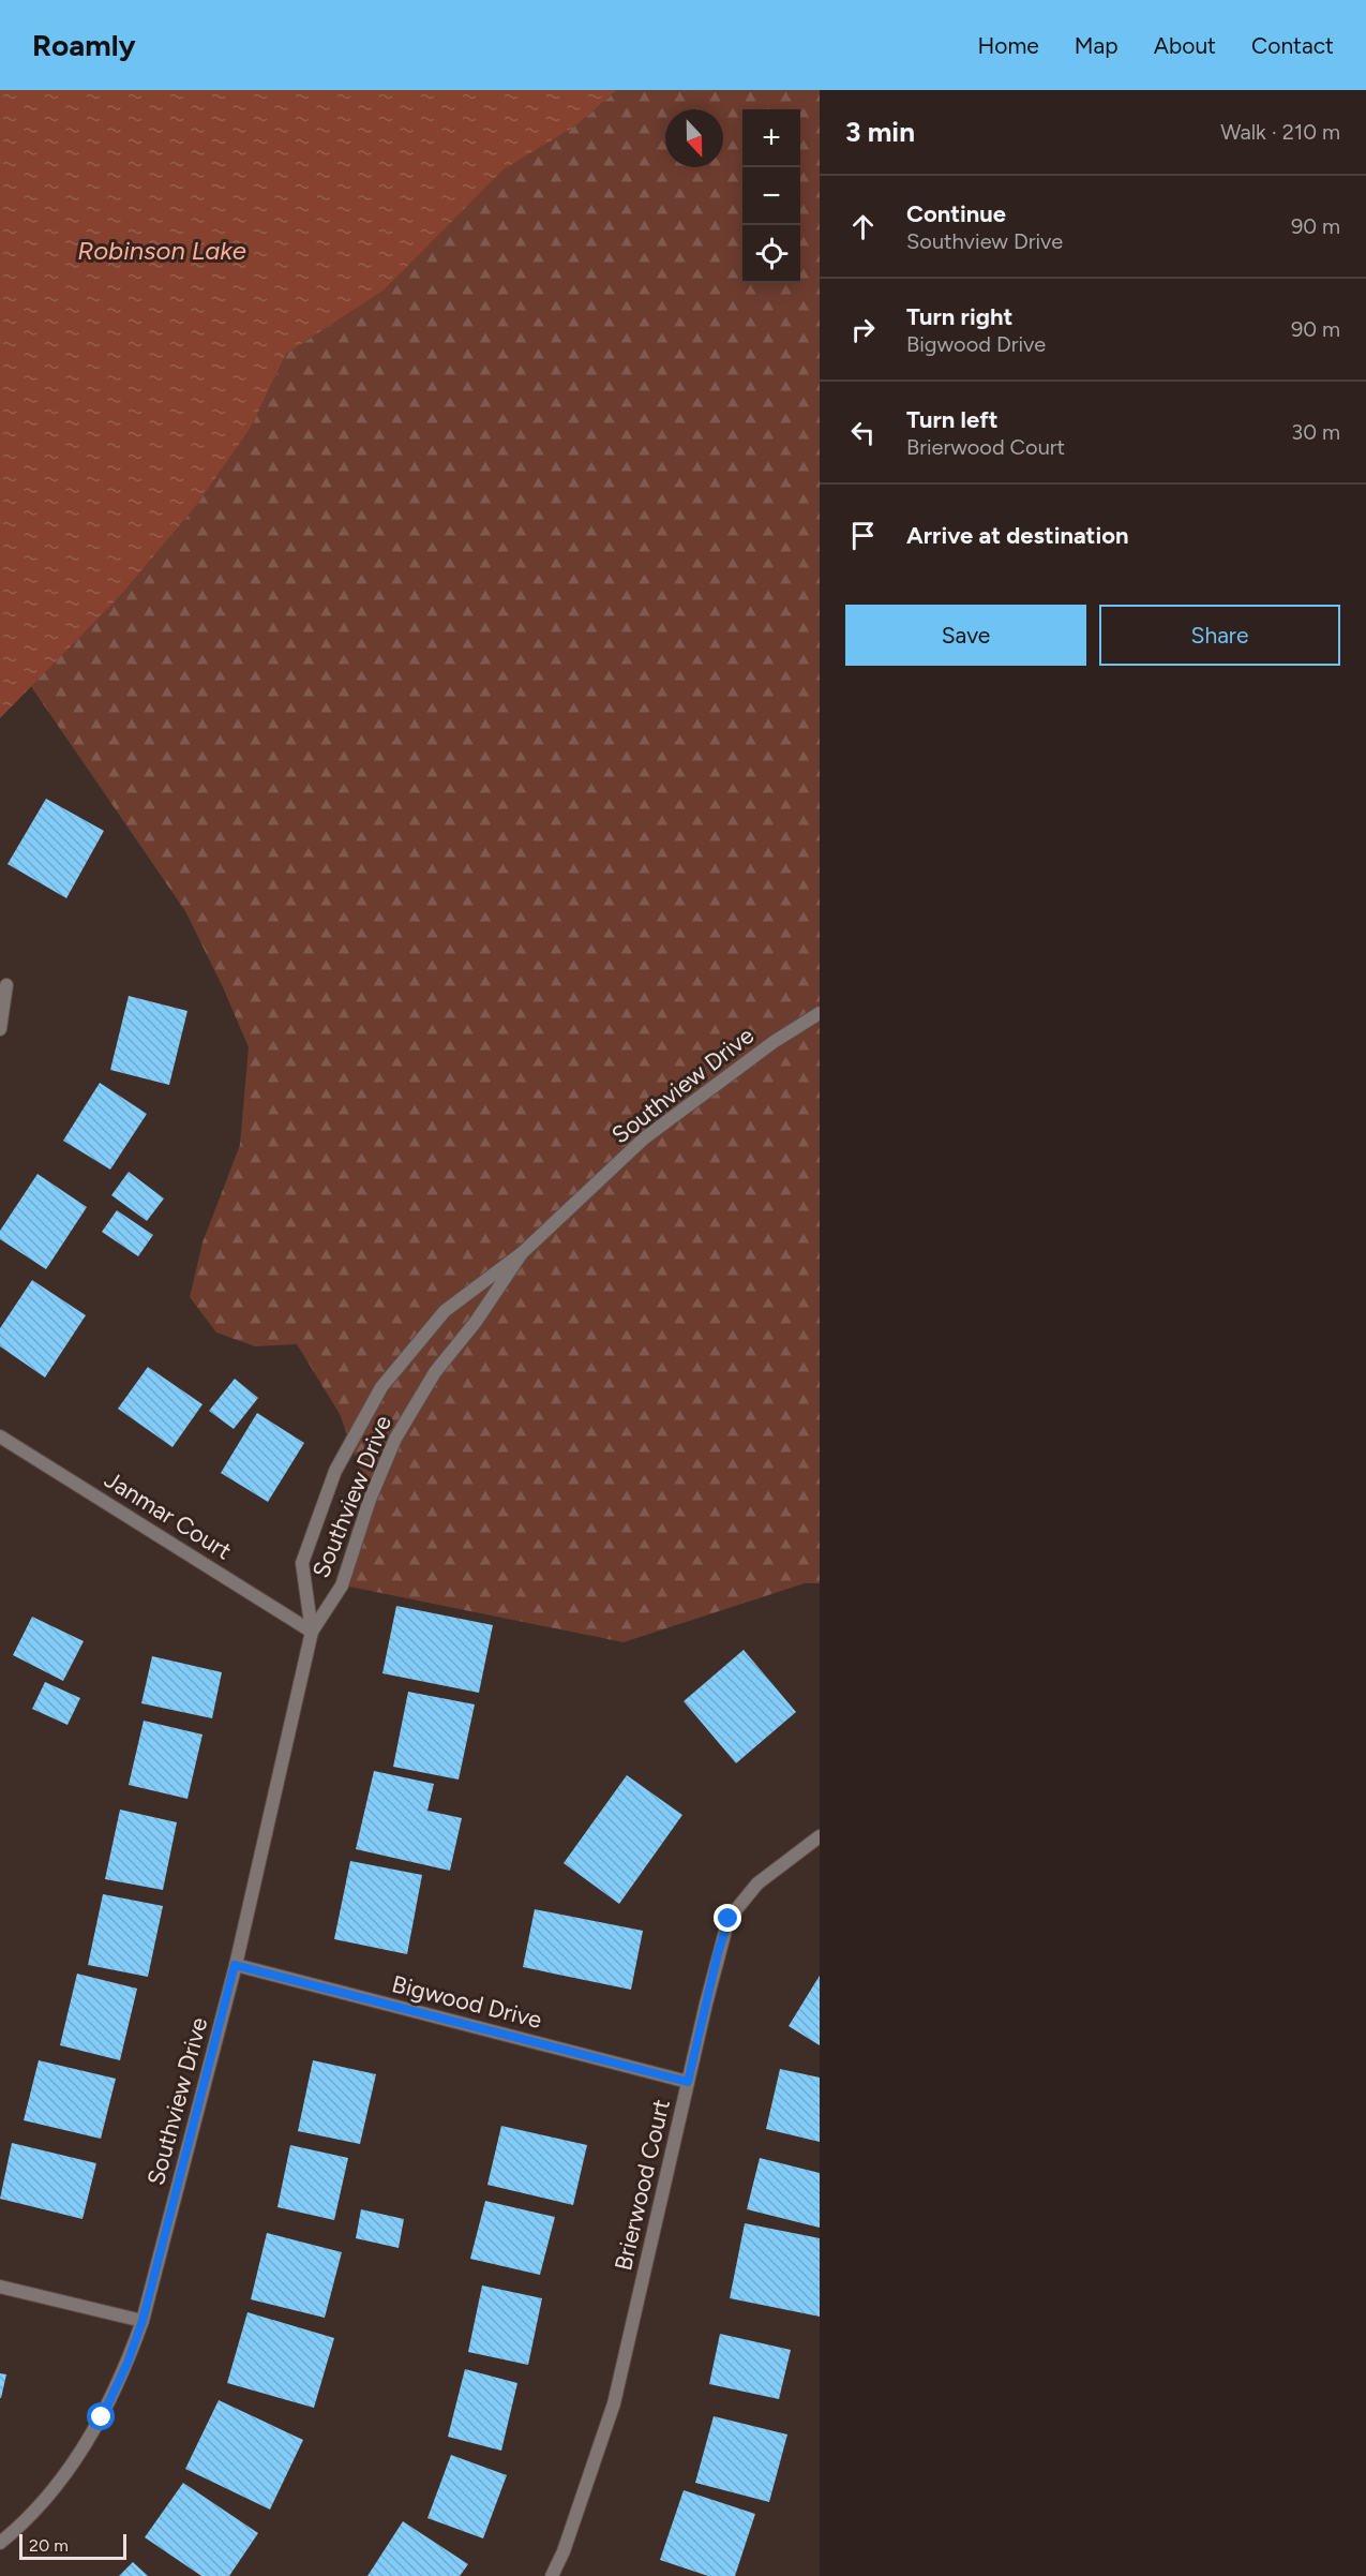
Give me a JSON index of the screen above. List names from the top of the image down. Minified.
{"streets":{"street":["Southview Drive","Janmar Court","Bigwood Drive","Brierwood Court"]},"crossings":[["Southview Drive","Janmar Court"],["Southview Drive","Bigwood Drive"],["Bigwood Drive","Brierwood Court"]],"water":["Robinson Lake"],"scale_bar":"20 m","north":"bottom","page":{"header":"Roamly","nav":["Home","Map","About","Contact"],"heading":["3 min","Walk · 210 m"],"map_buttons":["+","−"],"list":[["Continue","Southview Drive","90 m"],["Turn right","Bigwood Drive","90 m"],["Turn left","Brierwood Court","30 m"],"Arrive at destination"],"buttons":["Save","Share"],"scale":"20 m"}}
